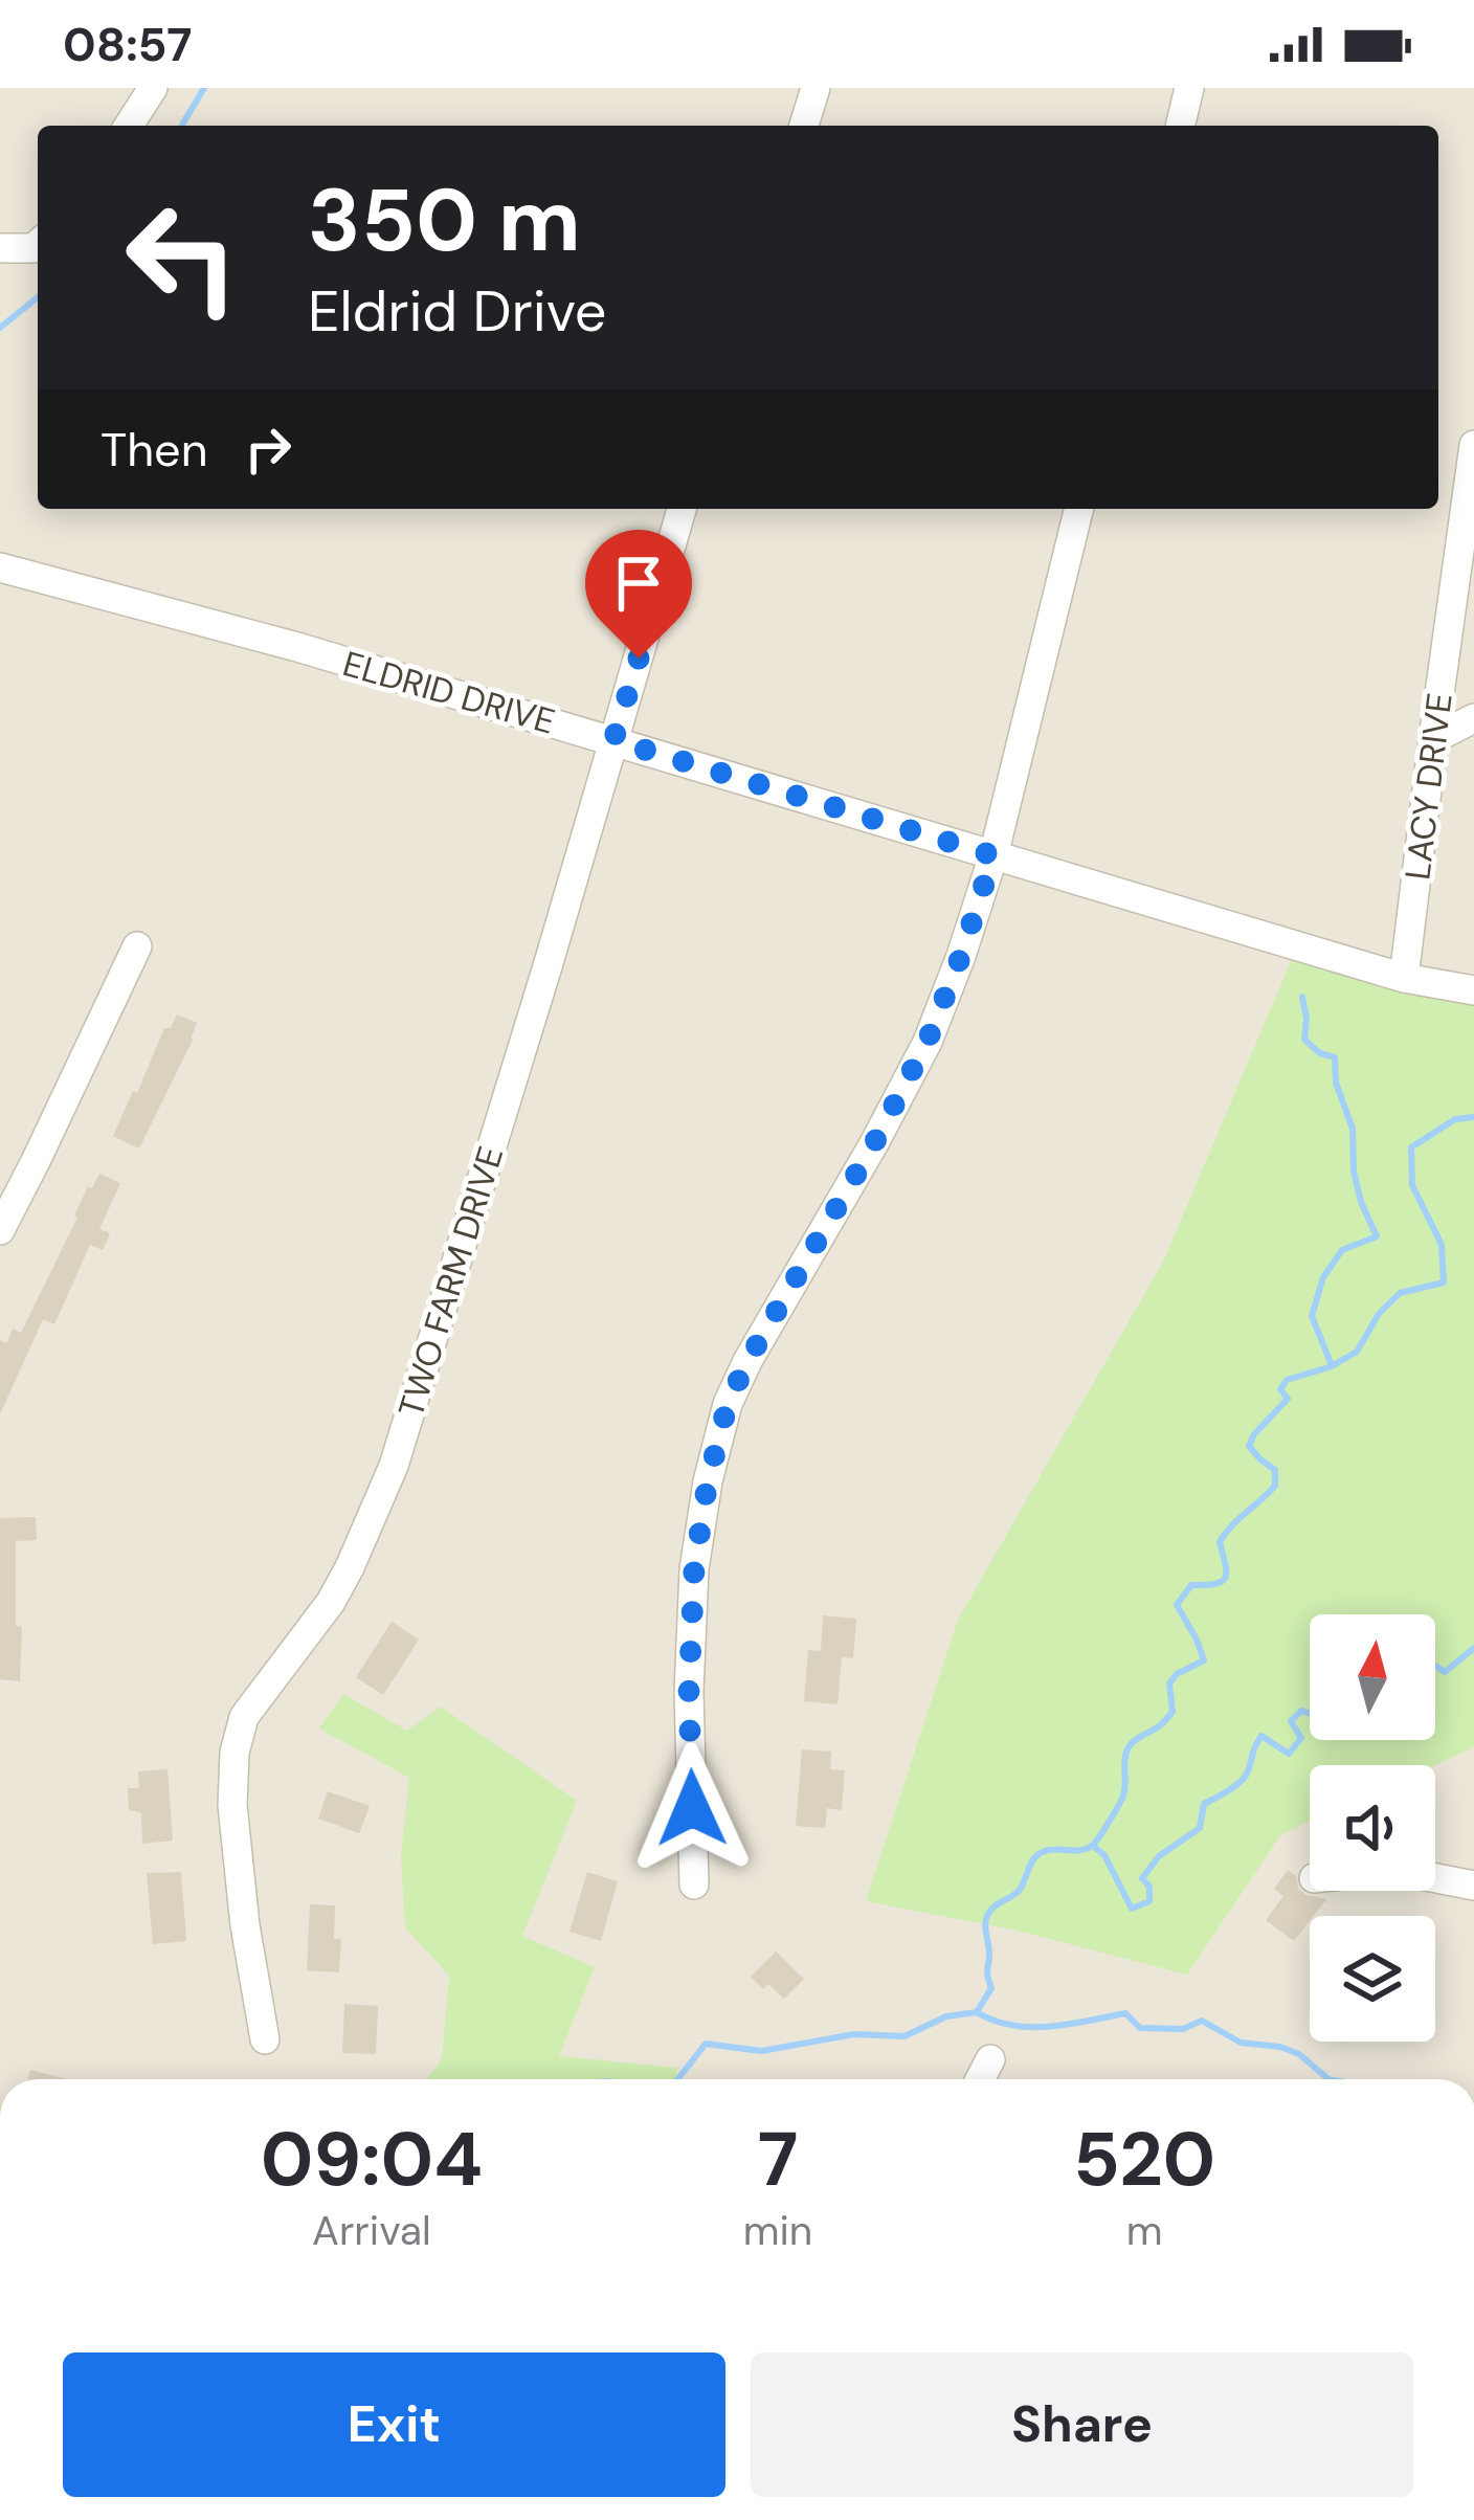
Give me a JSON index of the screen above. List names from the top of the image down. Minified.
{"streets":{"street":["ELDRID DRIVE","LACY DRIVE","TWO FARM DRIVE"]},"crossings":[["ELDRID DRIVE","LACY DRIVE"],["ELDRID DRIVE","TWO FARM DRIVE"]],"north":"top","page":{"status":"08:57","turn":["350 m","Eldrid Drive"],"then":"Then","eta":["09:04","Arrival","7","min","520","m"],"buttons":["Exit","Share"]}}
